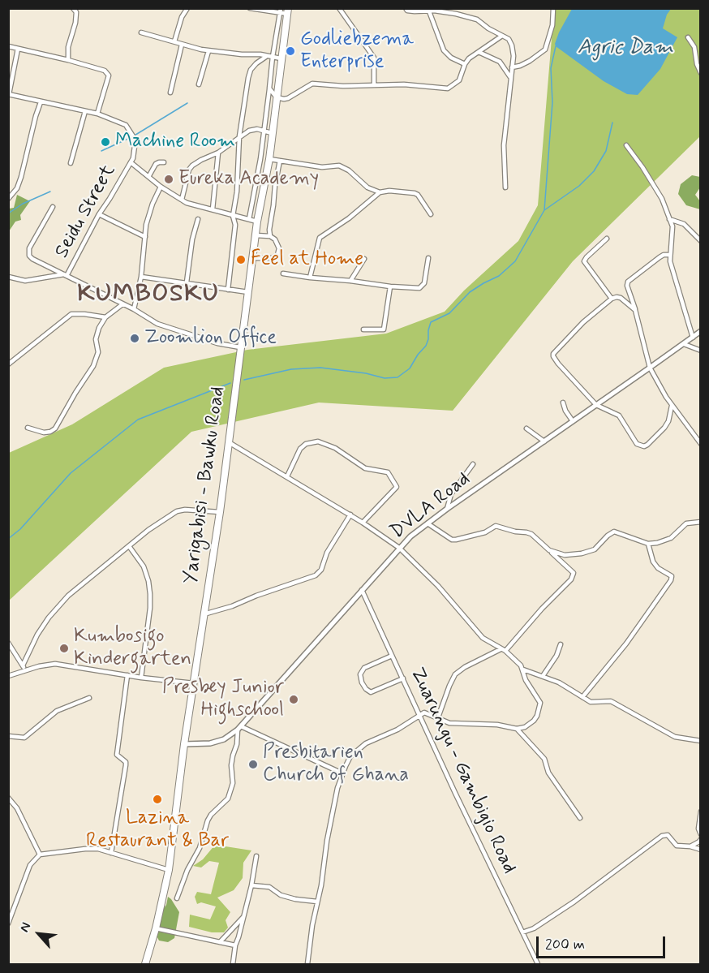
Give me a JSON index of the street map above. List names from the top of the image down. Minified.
{"streets":{"highway":["Yarigabisi - Bawku Road"],"street":["Seidu Street","DVLA Road","Zuarungu - Gambigio Road"]},"crossings":[["Yarigabisi - Bawku Road","DVLA Road"],["DVLA Road","Zuarungu - Gambigio Road"]],"districts":["KUMBOSKU"],"water":["Agric Dam"],"places":["Godliebzema Enterprise","Machine Room","Eureka Academy","Feel at Home","Zoomlion Office","Kumbosigo Kindergarten","Presbey Junior Highschool","Presbitarien Church of Ghana","Lazina Restaurant & Bar"],"scale_bar":"200 m","north":"top left"}
